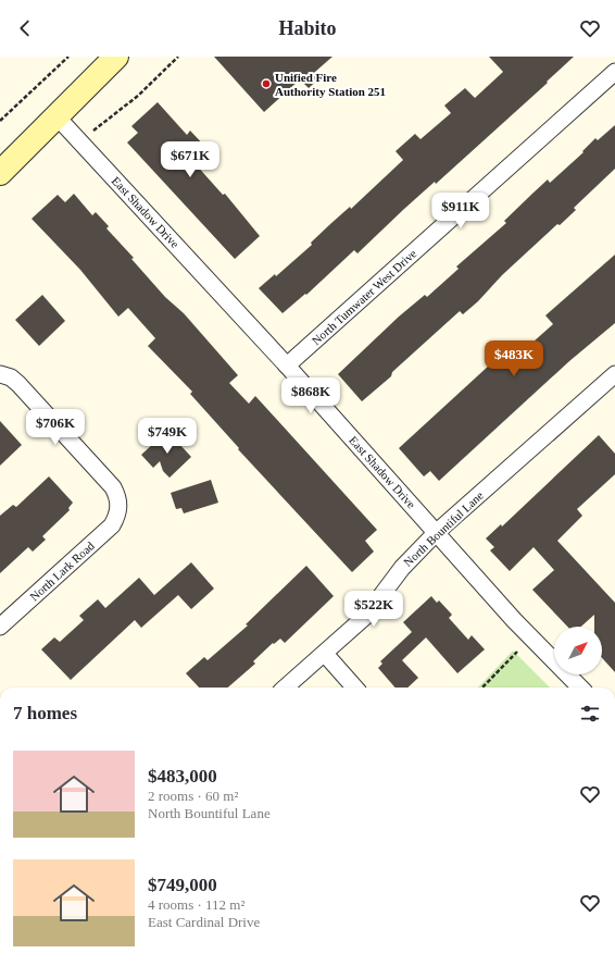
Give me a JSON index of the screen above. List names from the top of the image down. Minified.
{"streets":{"street":["East Shadow Drive","North Tumwater West Drive","North Bountiful Lane","North Lark Road"]},"crossings":[["East Shadow Drive","North Tumwater West Drive"],["East Shadow Drive","North Bountiful Lane"]],"places":["Unified Fire Authority Station 251"],"north":"top right","page":{"header":"Habito","price":["$671K","$911K","$483K","$868K","$706K","$749K","$522K"],"heading":"7 homes","list":[{"name":"$483,000","note":"2 rooms · 60 m² · North Bountiful Lane"},{"name":"$749,000","note":"4 rooms · 112 m² · East Cardinal Drive"}]}}
